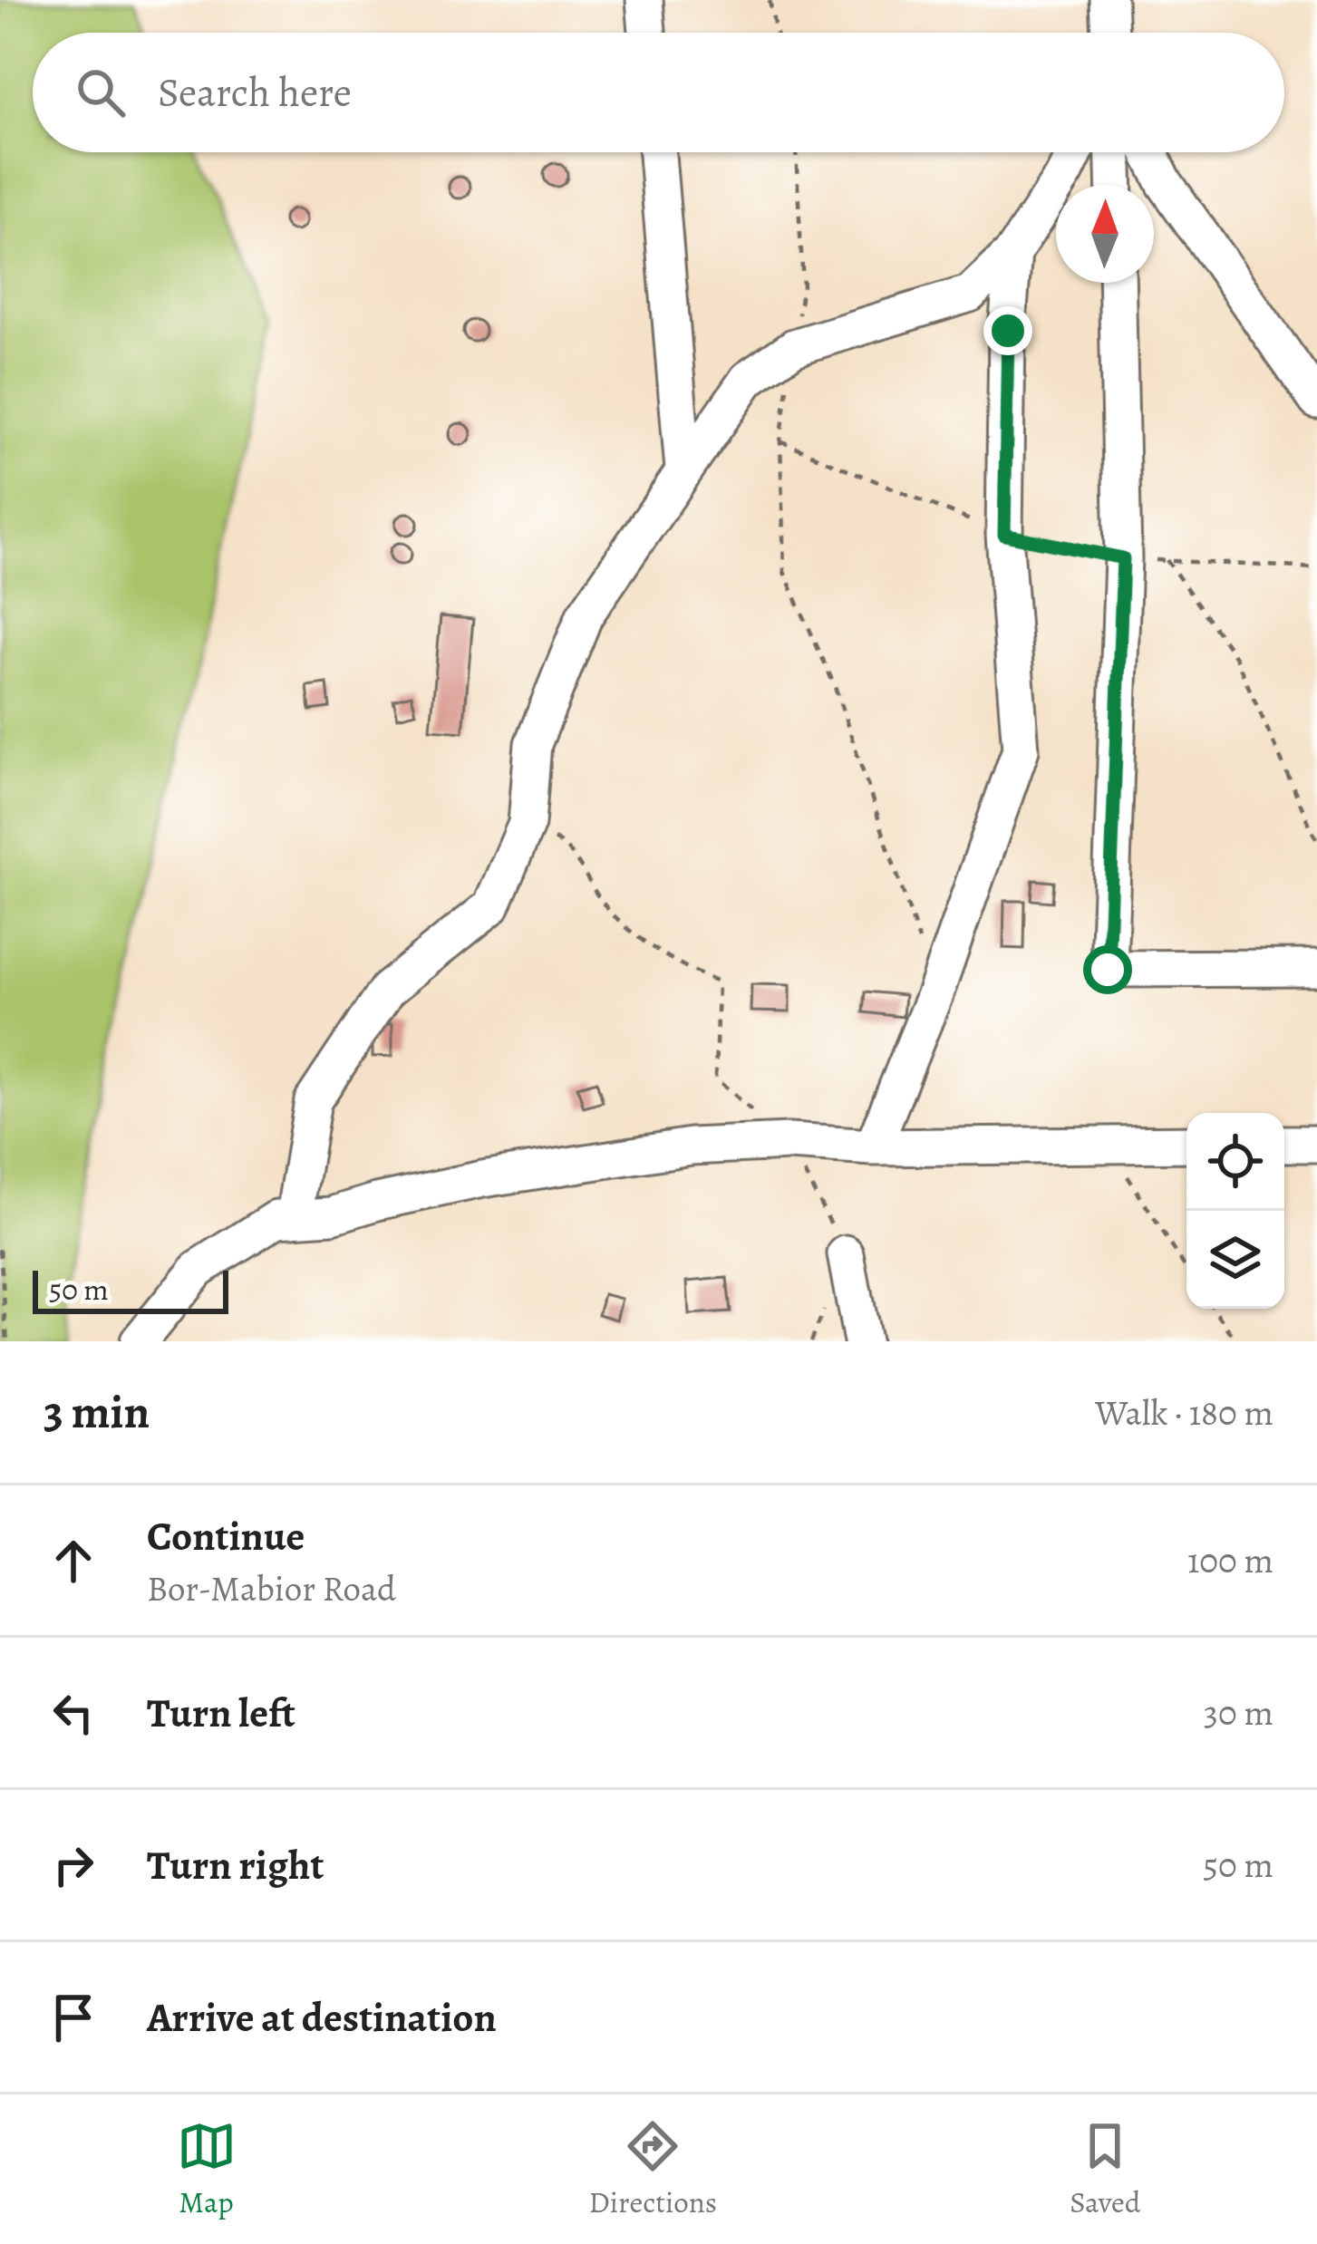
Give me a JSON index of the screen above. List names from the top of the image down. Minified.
{"scale_bar":"50 m","north":"top","page":{"search":"Search here","scale":"50 m","heading":["3 min","Walk · 180 m"],"list":[["Continue","Bor-Mabior Road","100 m"],["Turn left","30 m"],["Turn right","50 m"],"Arrive at destination"],"nav":["Map","Directions","Saved"]}}
